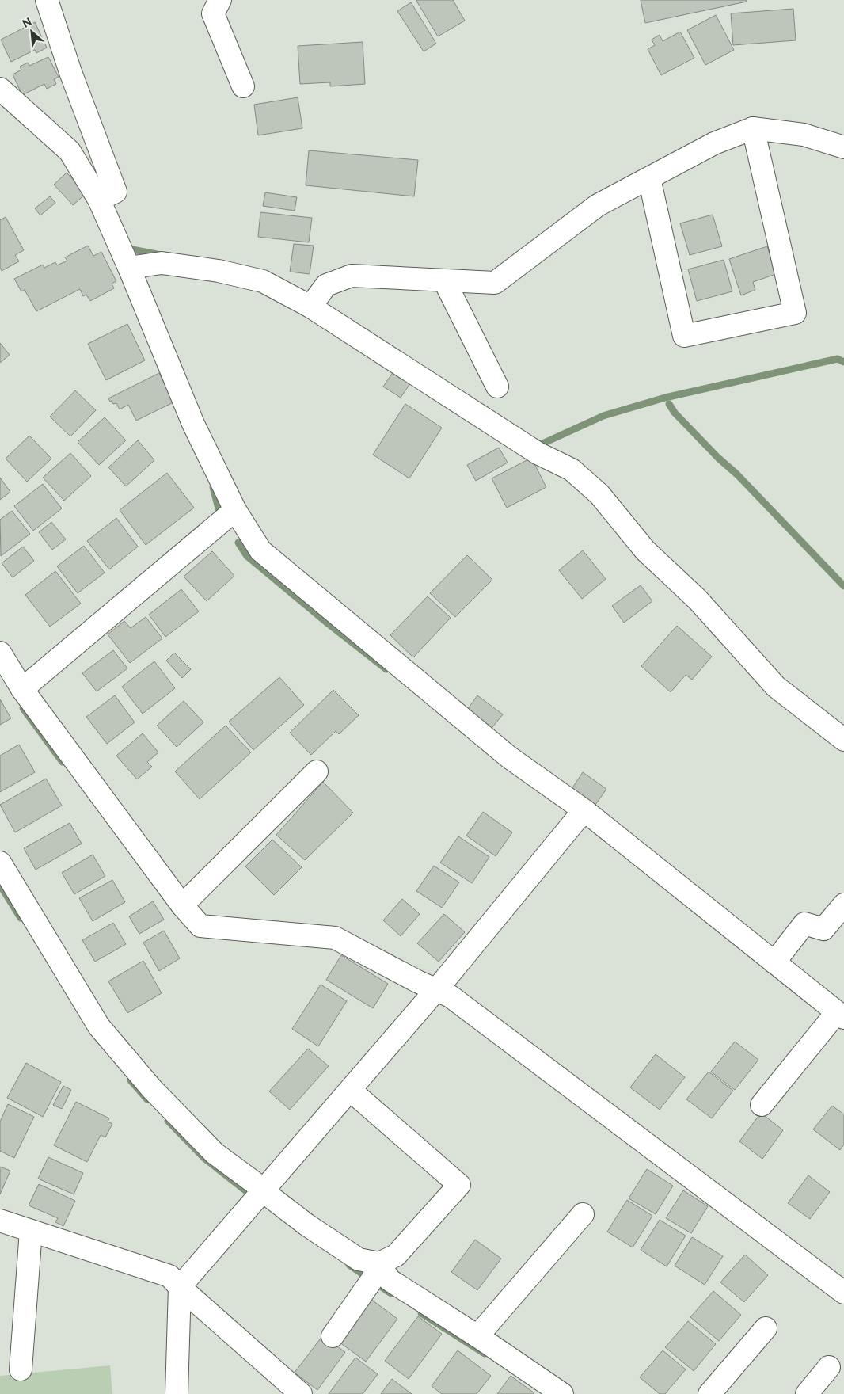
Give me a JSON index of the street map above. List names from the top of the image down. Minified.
{"north":"top left"}
